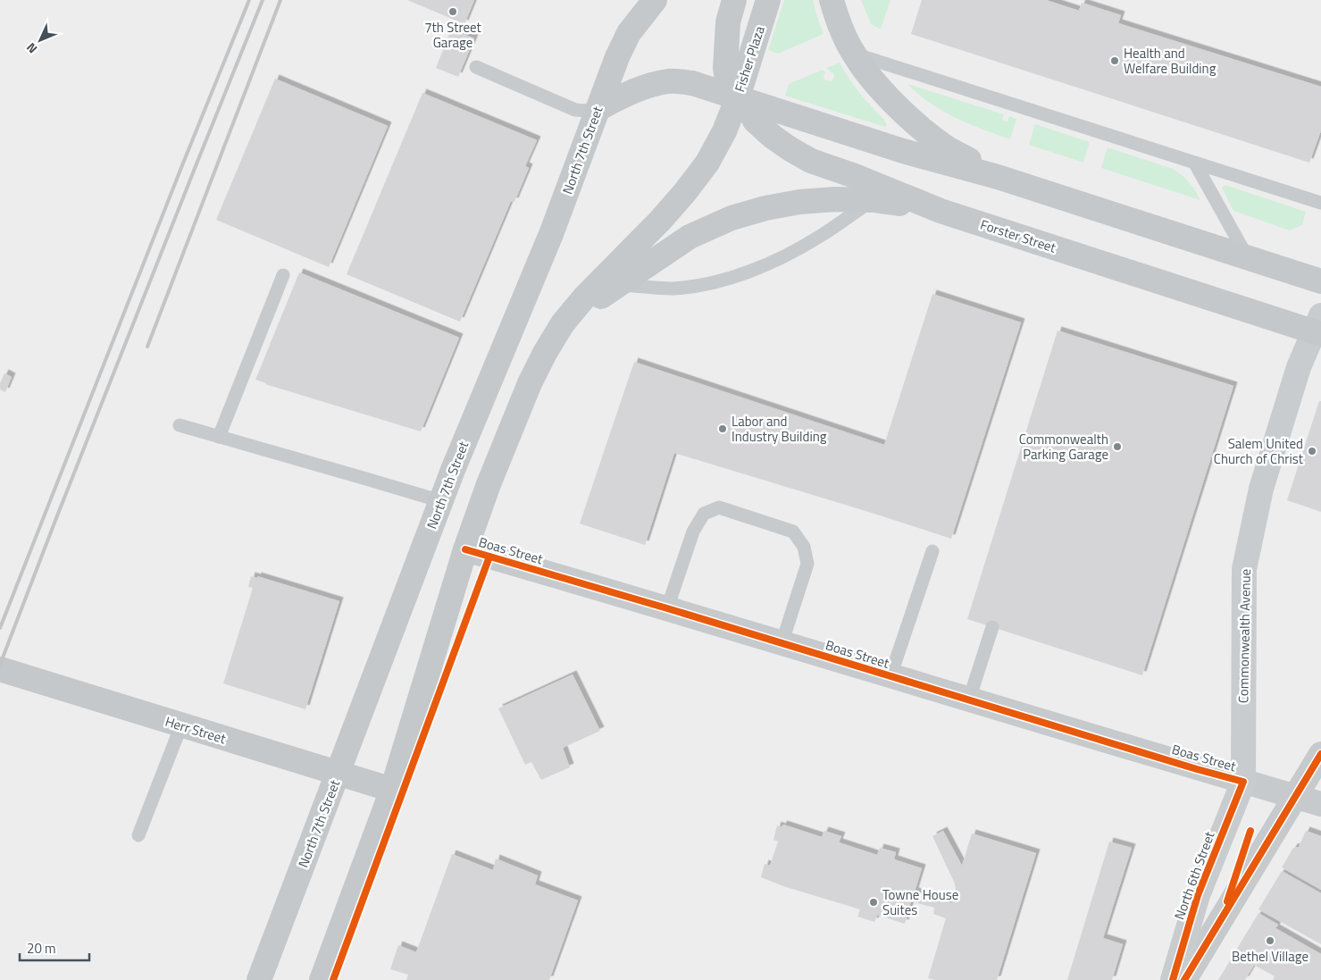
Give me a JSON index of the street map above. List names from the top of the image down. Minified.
{"streets":{"main road":["Fisher Plaza","North 7th Street","Forster Street","Commonwealth Avenue","Herr Street","North 6th Street"],"street":["Boas Street"]},"crossings":[["Fisher Plaza","Forster Street"],["North 7th Street","Herr Street"],["Forster Street","Commonwealth Avenue"],["Boas Street","Commonwealth Avenue"],["Boas Street","North 6th Street"],["Commonwealth Avenue","North 6th Street"]],"places":["7th Street Garage","Health and Welfare Building","Labor and Industry Building","Commonwealth Parking Garage","Salem United Church of Christ","Towne House Suites","Bethel Village"],"scale_bar":"20 m","north":"bottom left"}
